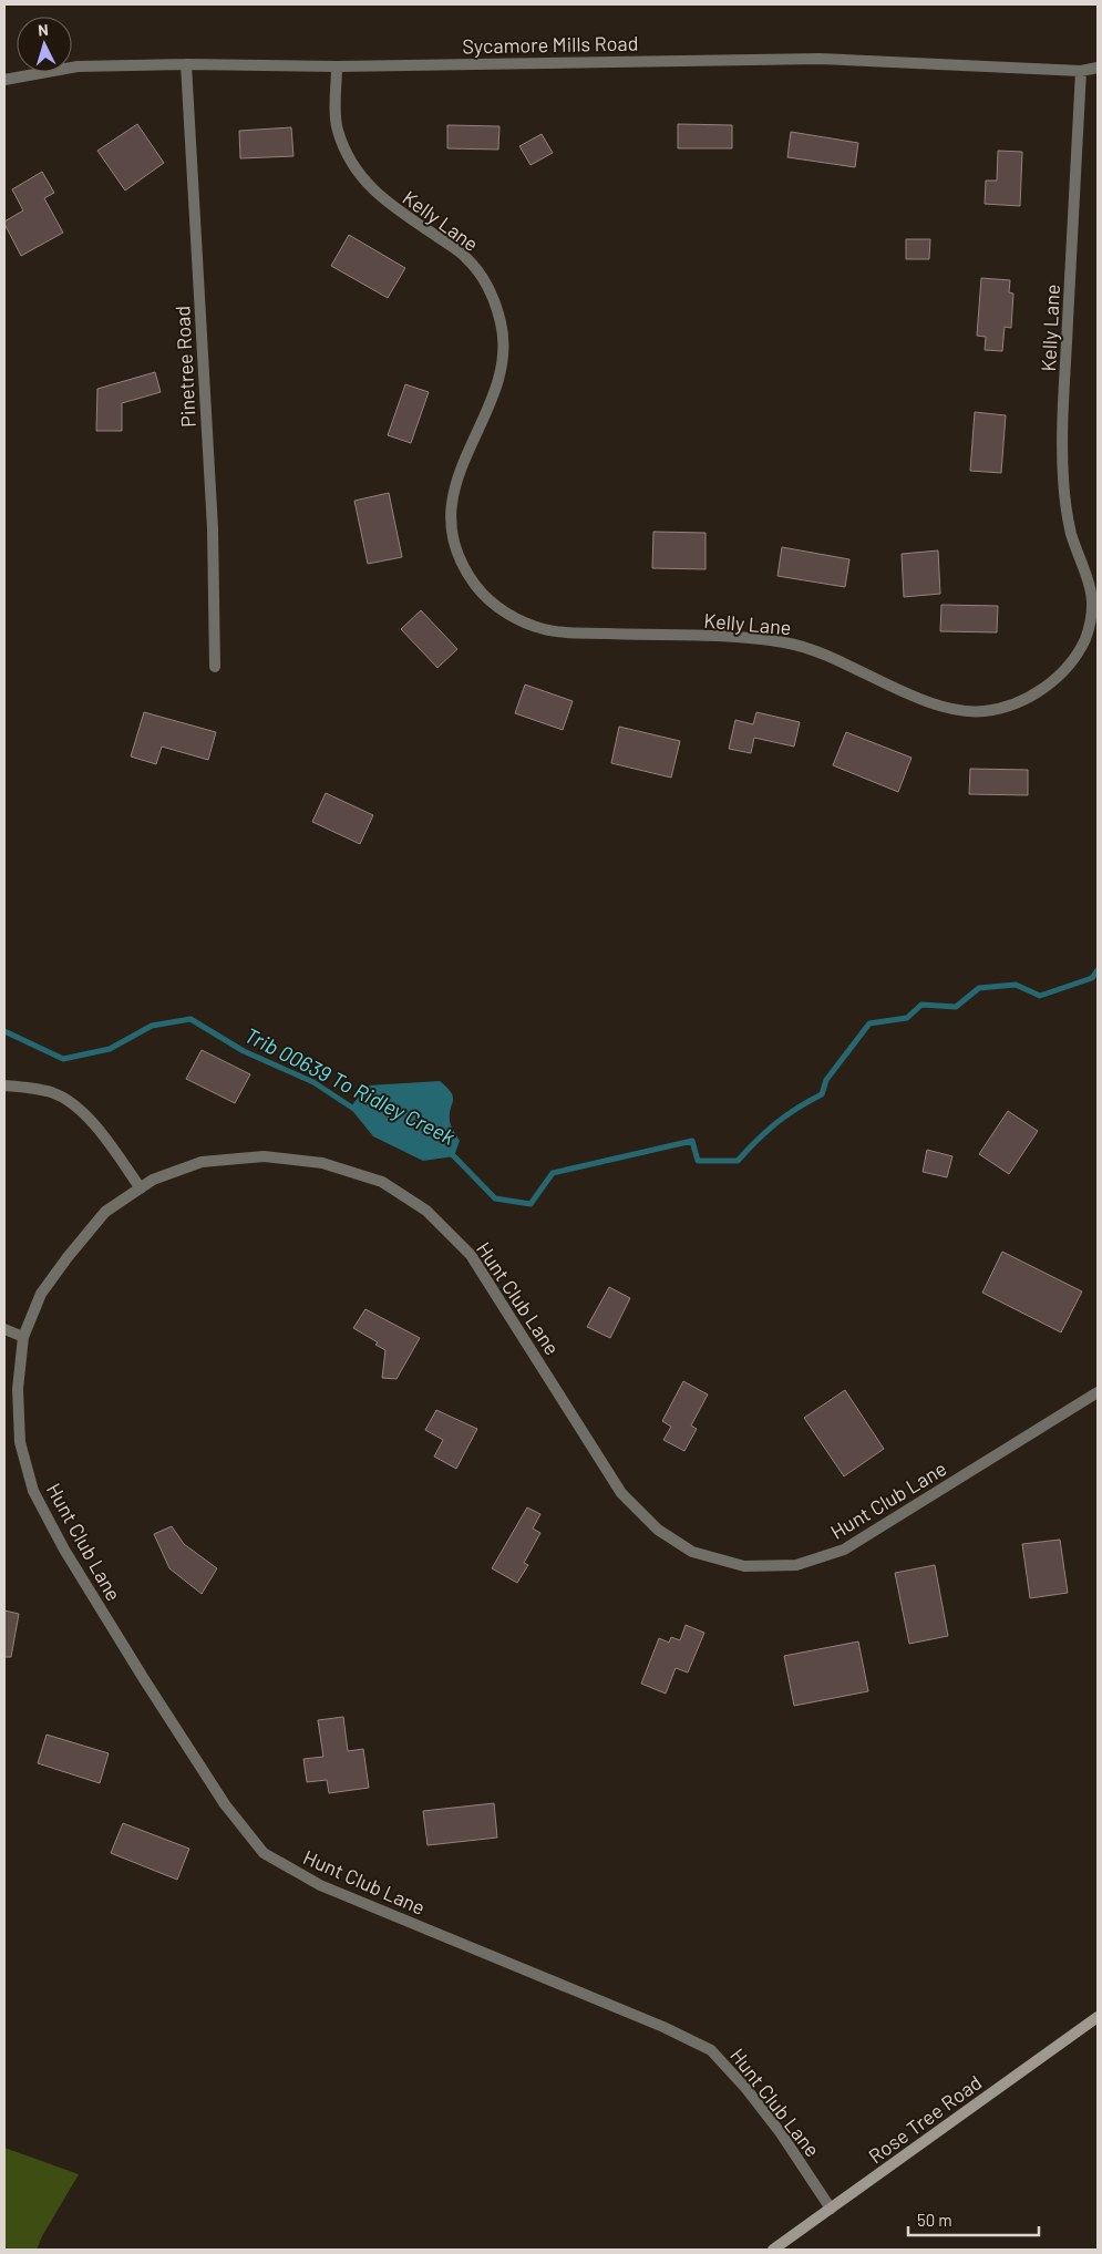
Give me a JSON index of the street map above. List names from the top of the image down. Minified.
{"streets":{"street":["Sycamore Mills Road","Kelly Lane","Pinetree Road","Hunt Club Lane","Rose Tree Road"]},"crossings":[["Sycamore Mills Road","Kelly Lane"],["Sycamore Mills Road","Pinetree Road"],["Hunt Club Lane","Rose Tree Road"]],"water":["Trib 00639 To Ridley Creek"],"scale_bar":"50 m","north":"top"}
